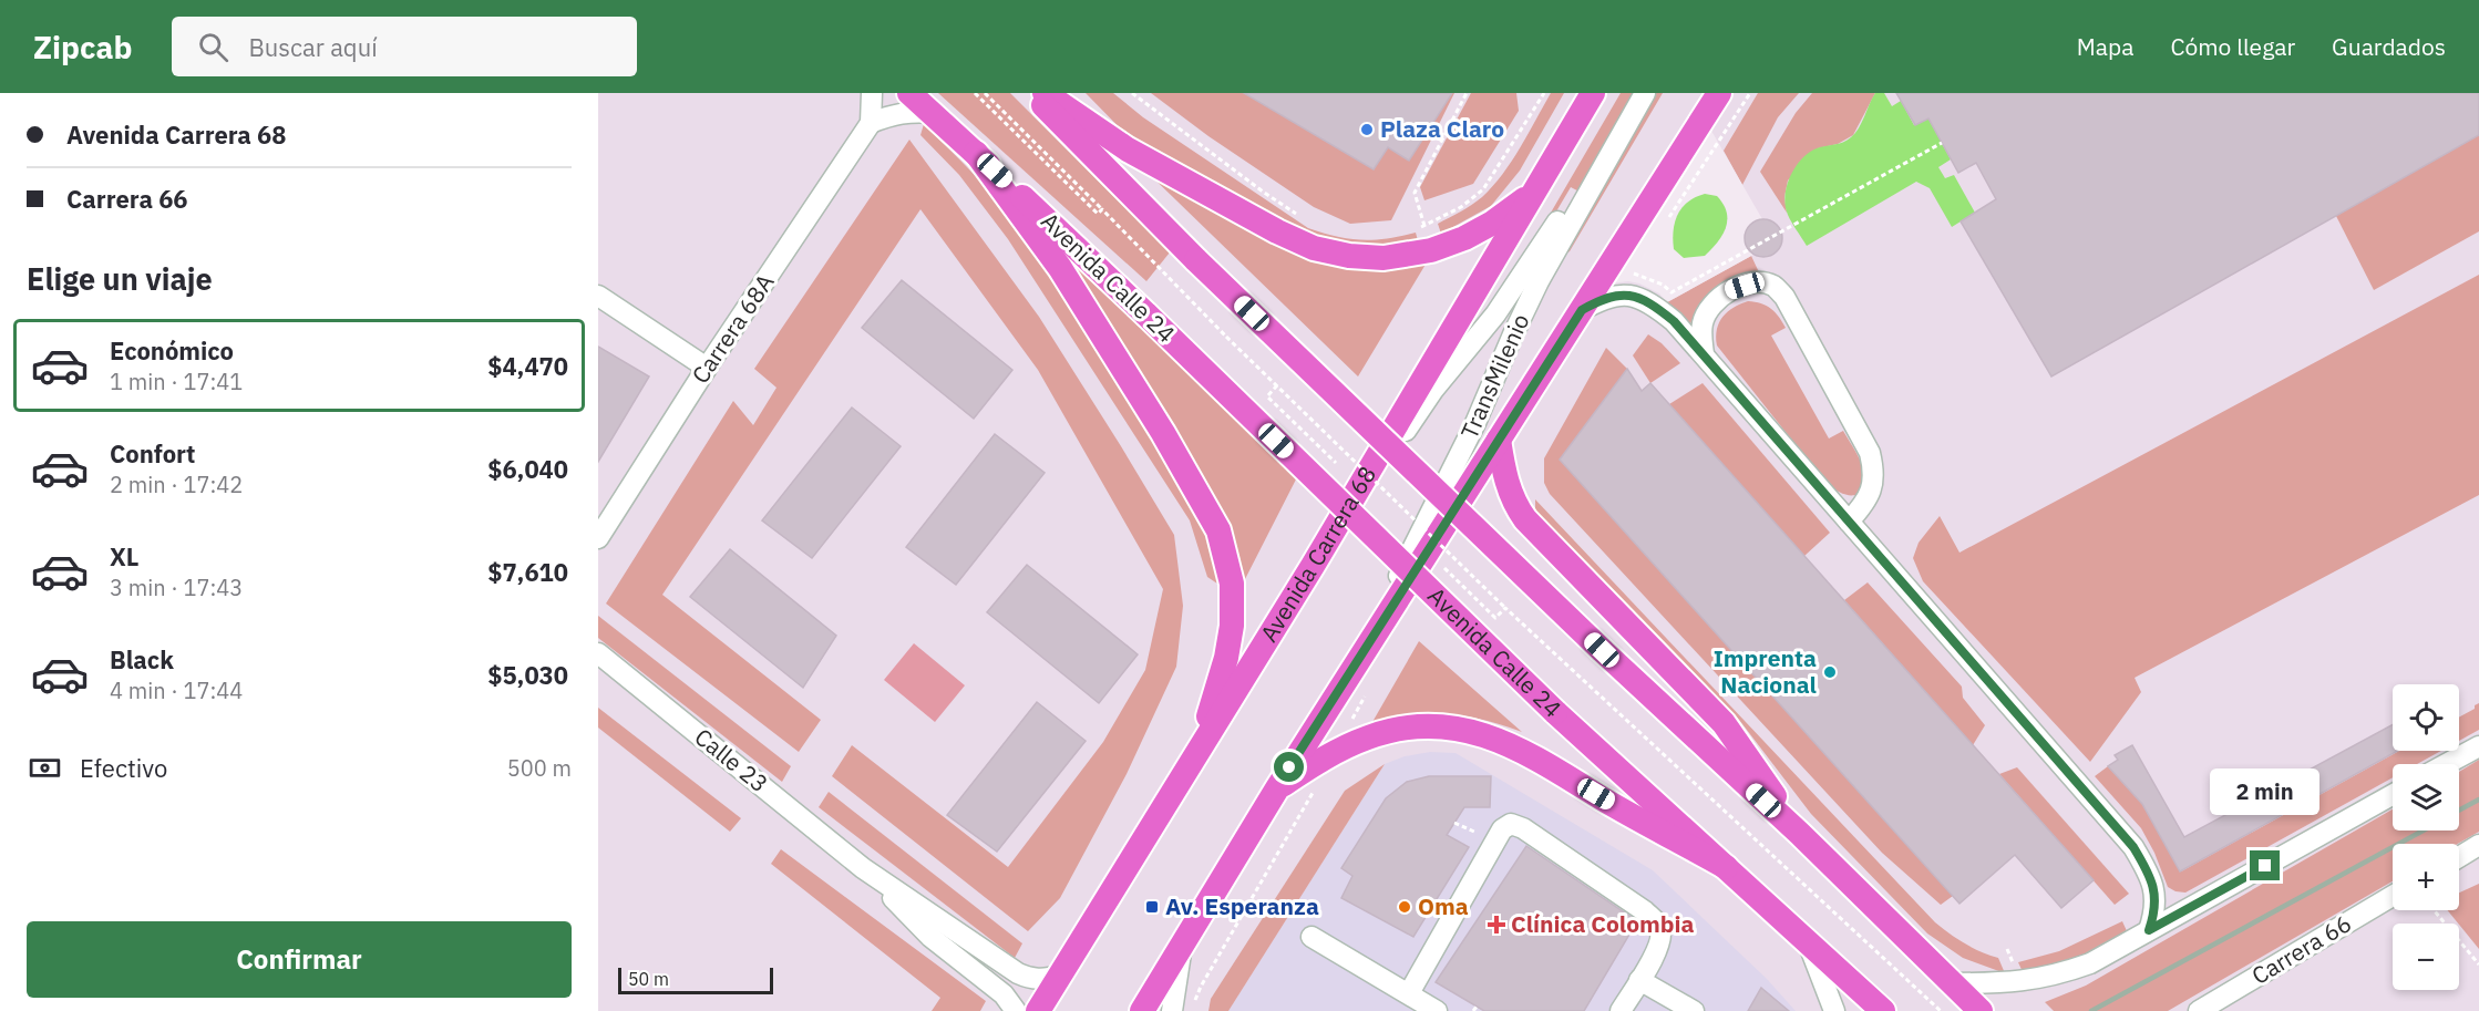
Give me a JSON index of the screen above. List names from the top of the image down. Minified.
{"streets":{"main road":["Avenida Calle 24","Avenida Carrera 68"],"street":["Carrera 68A","TransMilenio","Calle 23","Carrera 66"]},"crossings":[["TransMilenio","Avenida Carrera 68"],["Avenida Carrera 68","Calle 23"]],"places":{"other":["Plaza Claro","Imprenta Nacional","Oma"],"transit":["Av. Esperanza"],"health":["Clínica Colombia"]},"scale_bar":"50 m","page":{"header":"Zipcab","search":"Buscar aquí","nav":["Mapa","Cómo llegar","Guardados"],"banner":["Avenida Carrera 68","Carrera 66"],"heading":"Elige un viaje","list":[{"name":"Económico","note":"1 min · 17:41","value":"$4,470"},{"name":"Confort","note":"2 min · 17:42","value":"$6,040"},{"name":"XL","note":"3 min · 17:43","value":"$7,610"},{"name":"Black","note":"4 min · 17:44","value":"$5,030"}],"map_buttons":["+","−"],"pay":["Efectivo","500 m"],"bubble":"2 min","buttons":"Confirmar","scale":"50 m"}}
